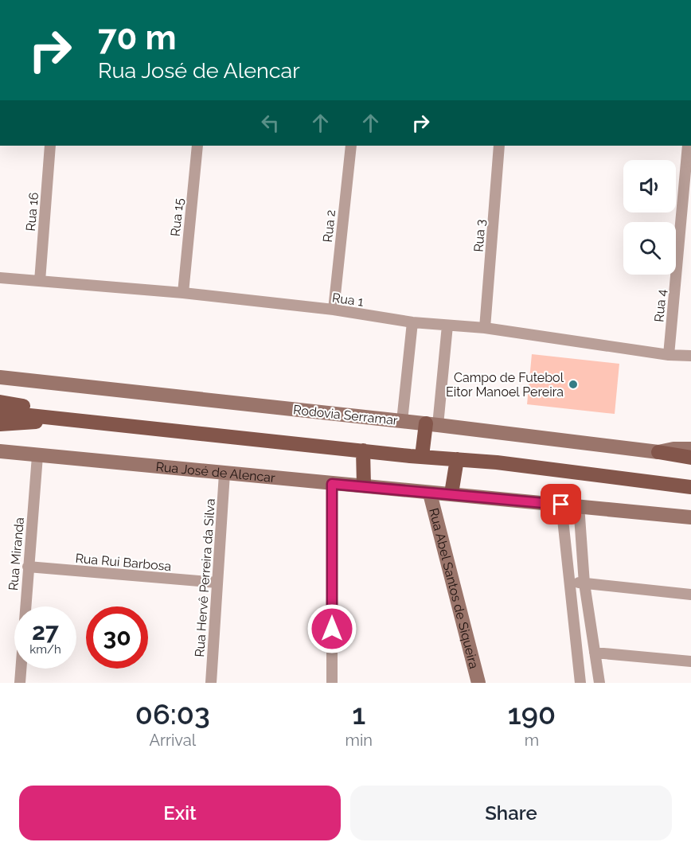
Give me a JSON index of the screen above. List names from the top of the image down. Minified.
{"streets":{"main road":["Rodovia Serramar","Rua José de Alencar","Rua Abel Santos de Siqueira"],"street":["Rua 16","Rua 15","Rua 2","Rua 3","Rua 1","Rua 4","Rua Miranda","Rua Rui Barbosa","Rua Hervê Perreira da Silva"]},"crossings":[["Rua 16","Rua 1"],["Rua 15","Rua 1"],["Rua 2","Rua 1"],["Rua 3","Rua 1"],["Rua 1","Rua 4"],["Rua José de Alencar","Rua Miranda"],["Rua José de Alencar","Rua Hervê Perreira da Silva"],["Rua José de Alencar","Rua Abel Santos de Siqueira"],["Rua Miranda","Rua Rui Barbosa"],["Rua Rui Barbosa","Rua Hervê Perreira da Silva"]],"places":["Campo de Futebol Eitor Manoel Pereira"],"page":{"turn":["70 m","Rua José de Alencar"],"speed":"27 km/h","limit":"30","eta":["06:03","Arrival","1","min","190","m"],"buttons":["Exit","Share"]}}
